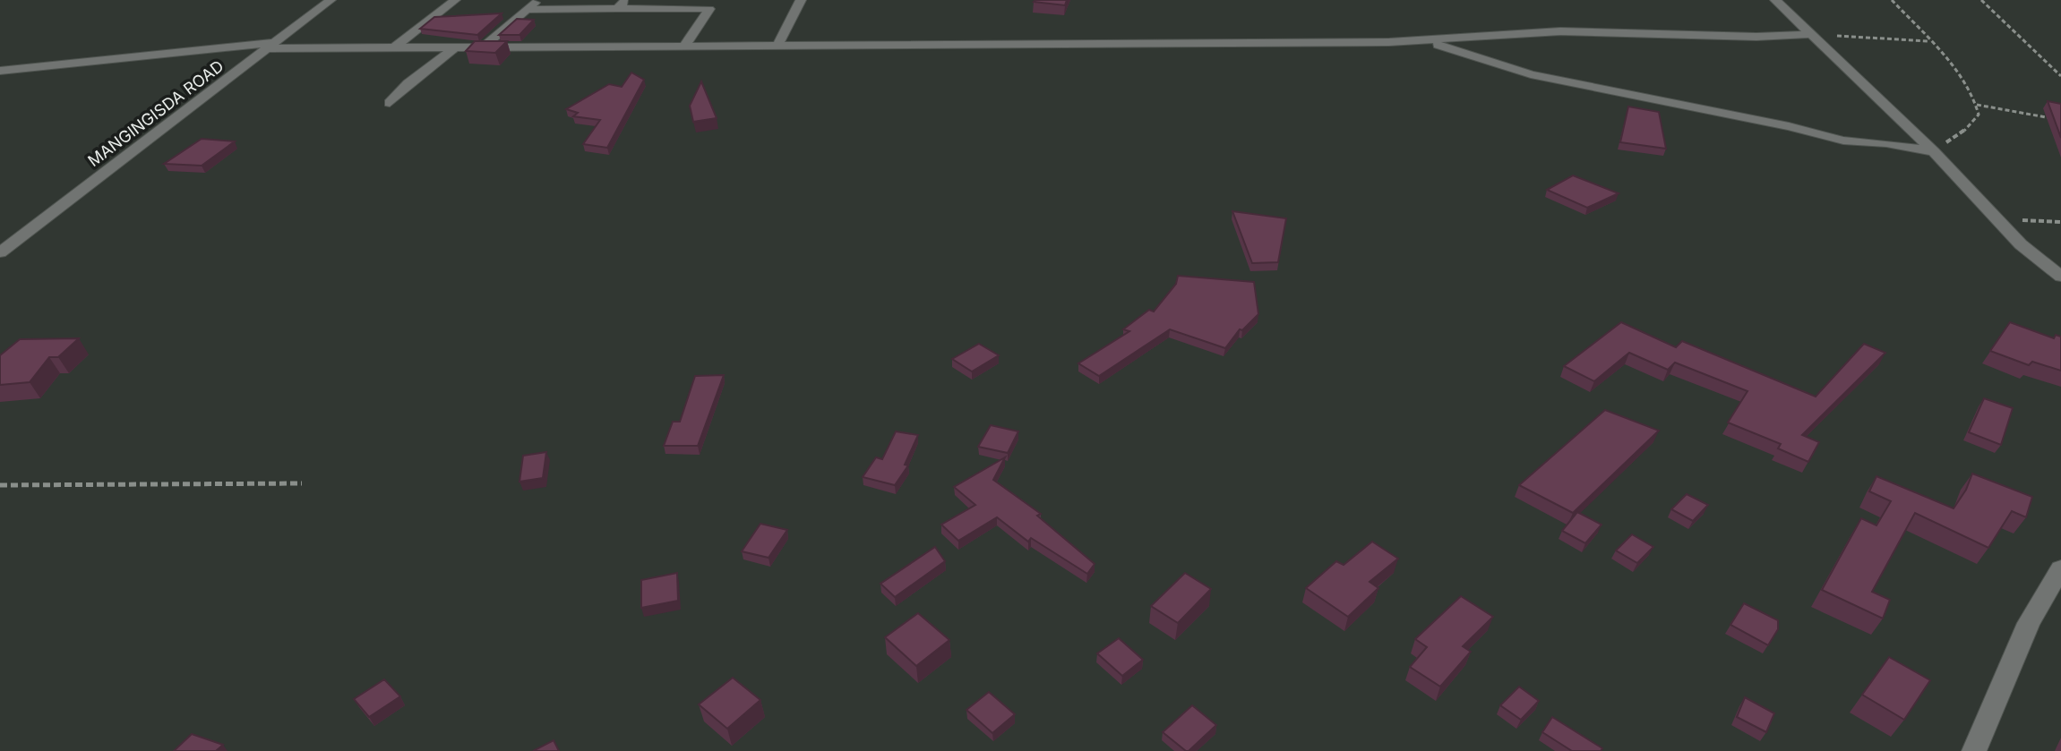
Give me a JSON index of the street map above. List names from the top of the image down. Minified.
{"streets":{"street":["MANGINGISDA ROAD"]}}
